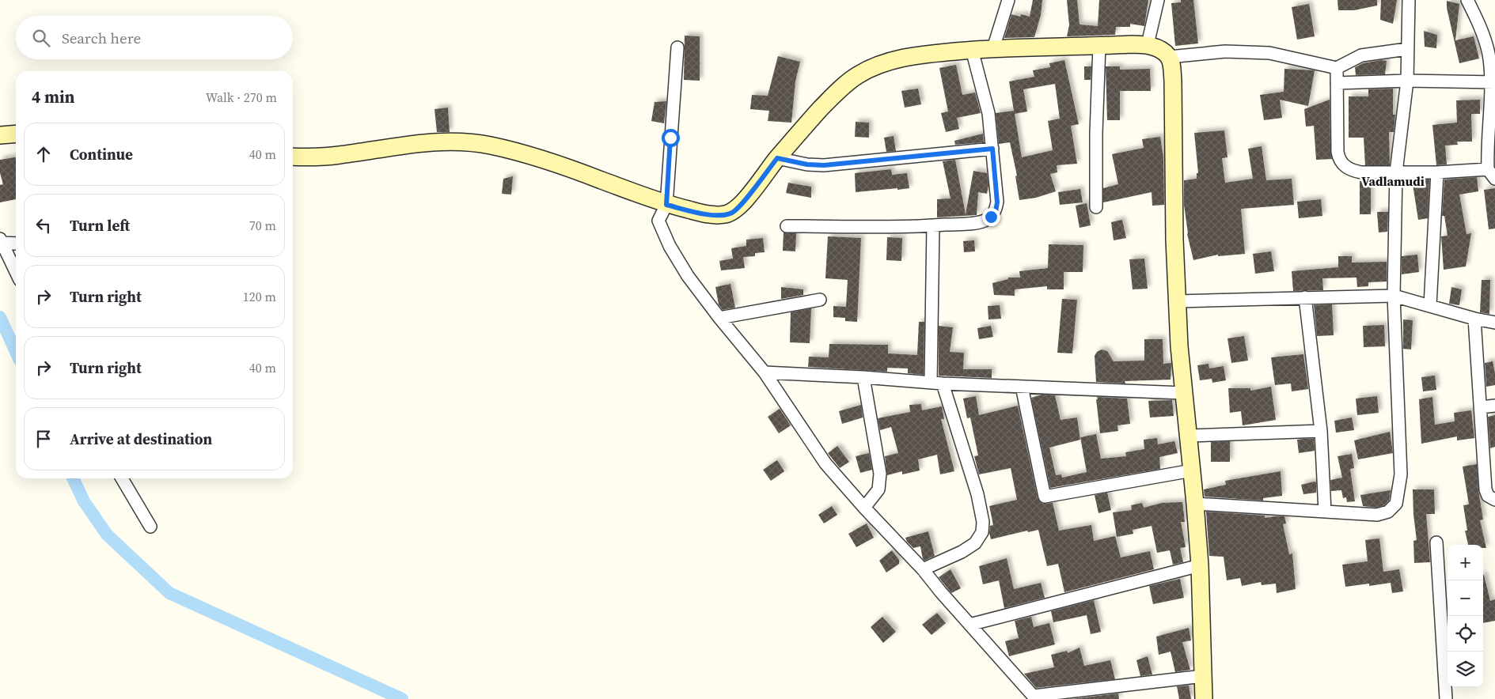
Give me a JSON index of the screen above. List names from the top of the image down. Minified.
{"districts":["Vadlamudi"],"page":{"search":"Search here","heading":["4 min","Walk · 270 m"],"list":[["Continue","40 m"],["Turn left","70 m"],["Turn right","120 m"],["Turn right","40 m"],"Arrive at destination"],"map_buttons":["+","−"]}}
